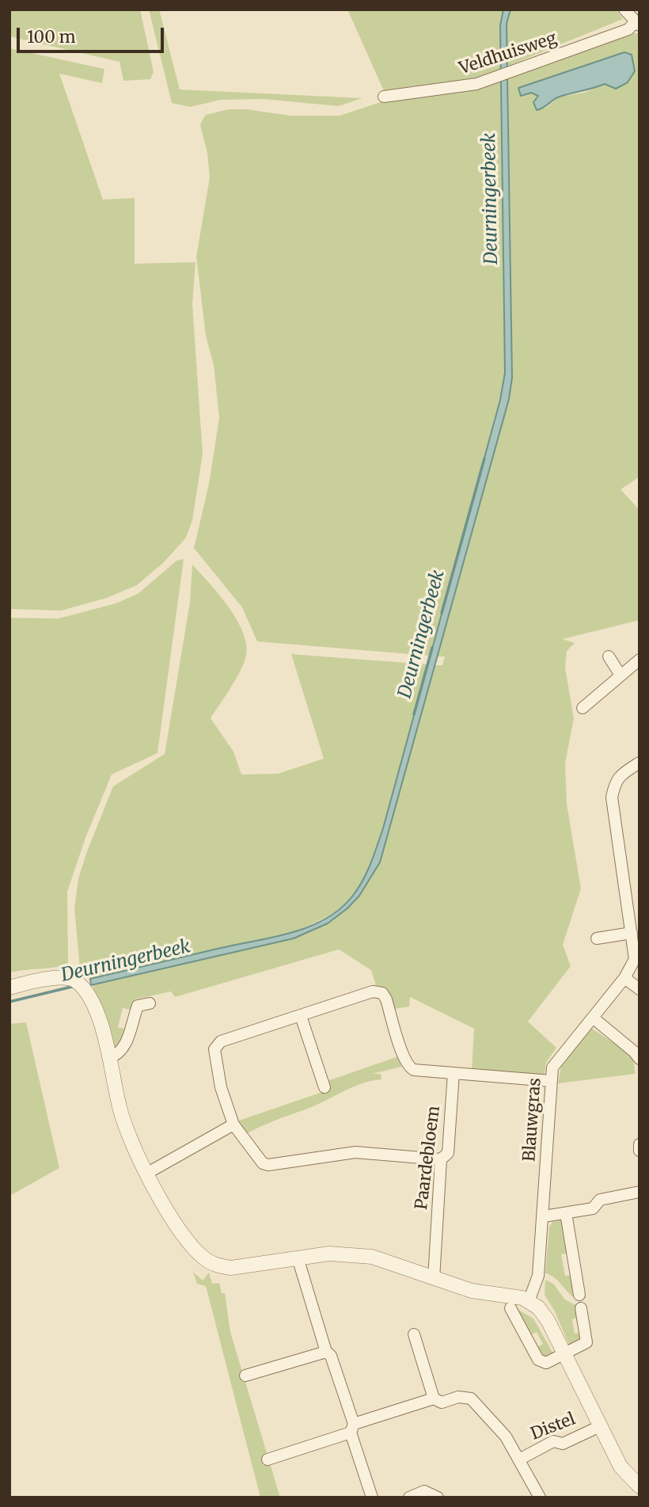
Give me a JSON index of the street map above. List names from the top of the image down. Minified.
{"streets":{"street":["Veldhuisweg","Blauwgras","Paardebloem","Distel"]},"water":["Deurningerbeek"],"scale_bar":"100 m"}
